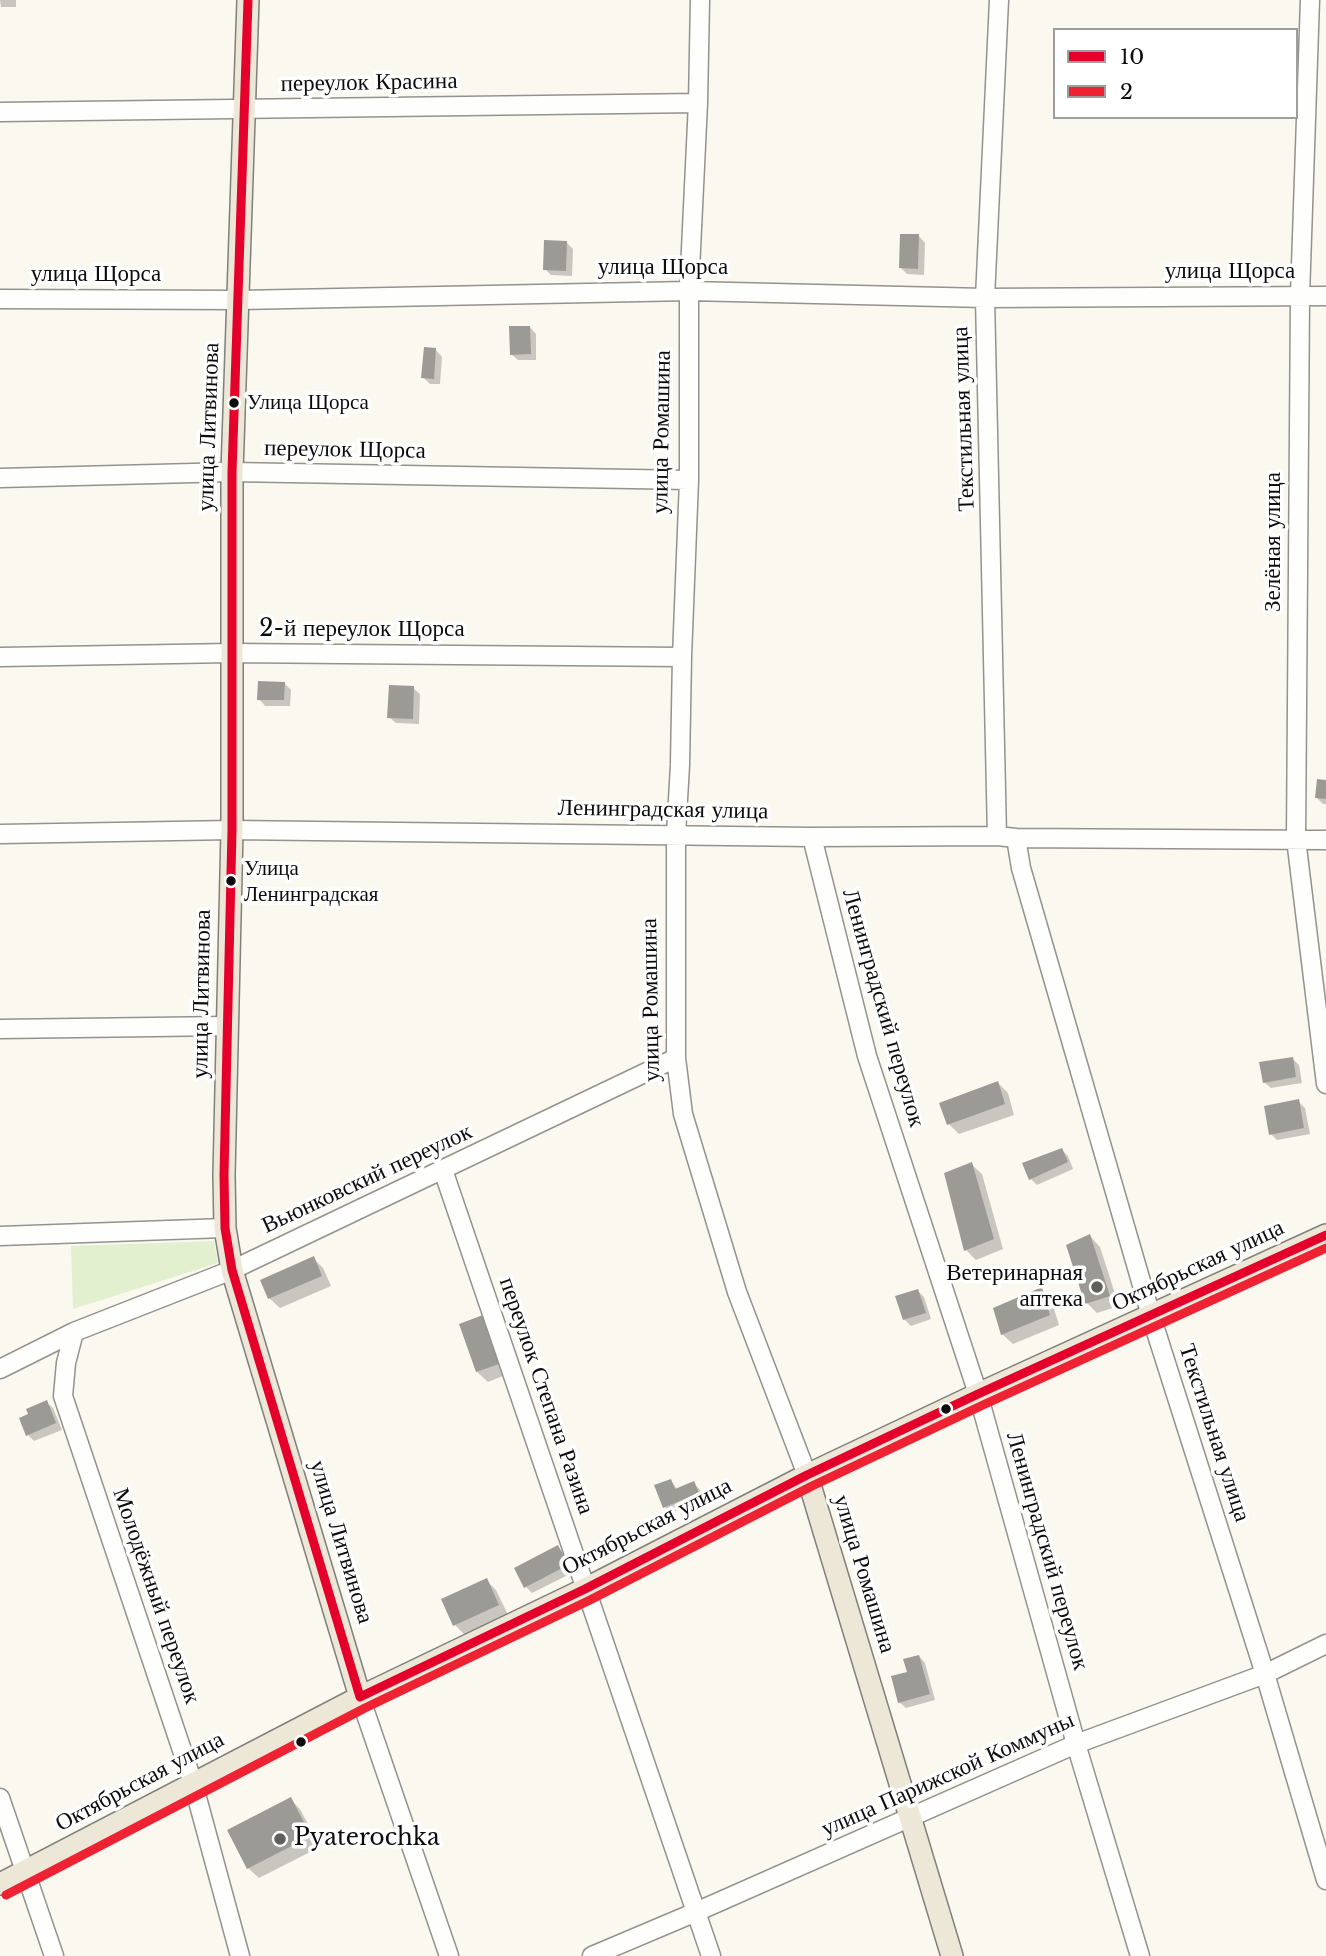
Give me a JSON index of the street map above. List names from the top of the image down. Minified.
{"streets":{"main road":["улица Литвинова","улица Ромашина","Октябрьская улица"],"street":["переулок Красина","улица Щорса","Текстильная улица","переулок Щорса","Зелёная улица","2-й переулок Щорса","Ленинградская улица","Ленинградский переулок","Вьюнковский переулок","переулок Степана Разина","Молодёжный переулок","улица Парижской Коммуны"]},"crossings":[["переулок Красина","улица Литвинова"],["переулок Красина","улица Ромашина"],["улица Щорса","Текстильная улица"],["улица Щорса","улица Литвинова"],["улица Щорса","улица Ромашина"],["улица Щорса","Зелёная улица"],["Текстильная улица","Ленинградская улица"],["Текстильная улица","Октябрьская улица"],["Текстильная улица","улица Парижской Коммуны"],["улица Литвинова","переулок Щорса"],["улица Литвинова","2-й переулок Щорса"],["улица Литвинова","Ленинградская улица"],["улица Литвинова","Вьюнковский переулок"],["улица Литвинова","Октябрьская улица"],["улица Ромашина","переулок Щорса"],["улица Ромашина","2-й переулок Щорса"],["улица Ромашина","Ленинградская улица"],["улица Ромашина","Вьюнковский переулок"],["улица Ромашина","Октябрьская улица"],["улица Ромашина","улица Парижской Коммуны"],["Зелёная улица","Ленинградская улица"],["Ленинградская улица","Ленинградский переулок"],["Ленинградский переулок","Октябрьская улица"],["Ленинградский переулок","улица Парижской Коммуны"],["Вьюнковский переулок","переулок Степана Разина"],["Вьюнковский переулок","Молодёжный переулок"],["Октябрьская улица","переулок Степана Разина"],["Октябрьская улица","Молодёжный переулок"],["переулок Степана Разина","улица Парижской Коммуны"]],"places":["Улица Щорса","Улица Ленинградская","Ветеринарная аптека","Pyaterochka"],"lines":["transit line 10","transit line 2"],"legend":["10","2"]}
